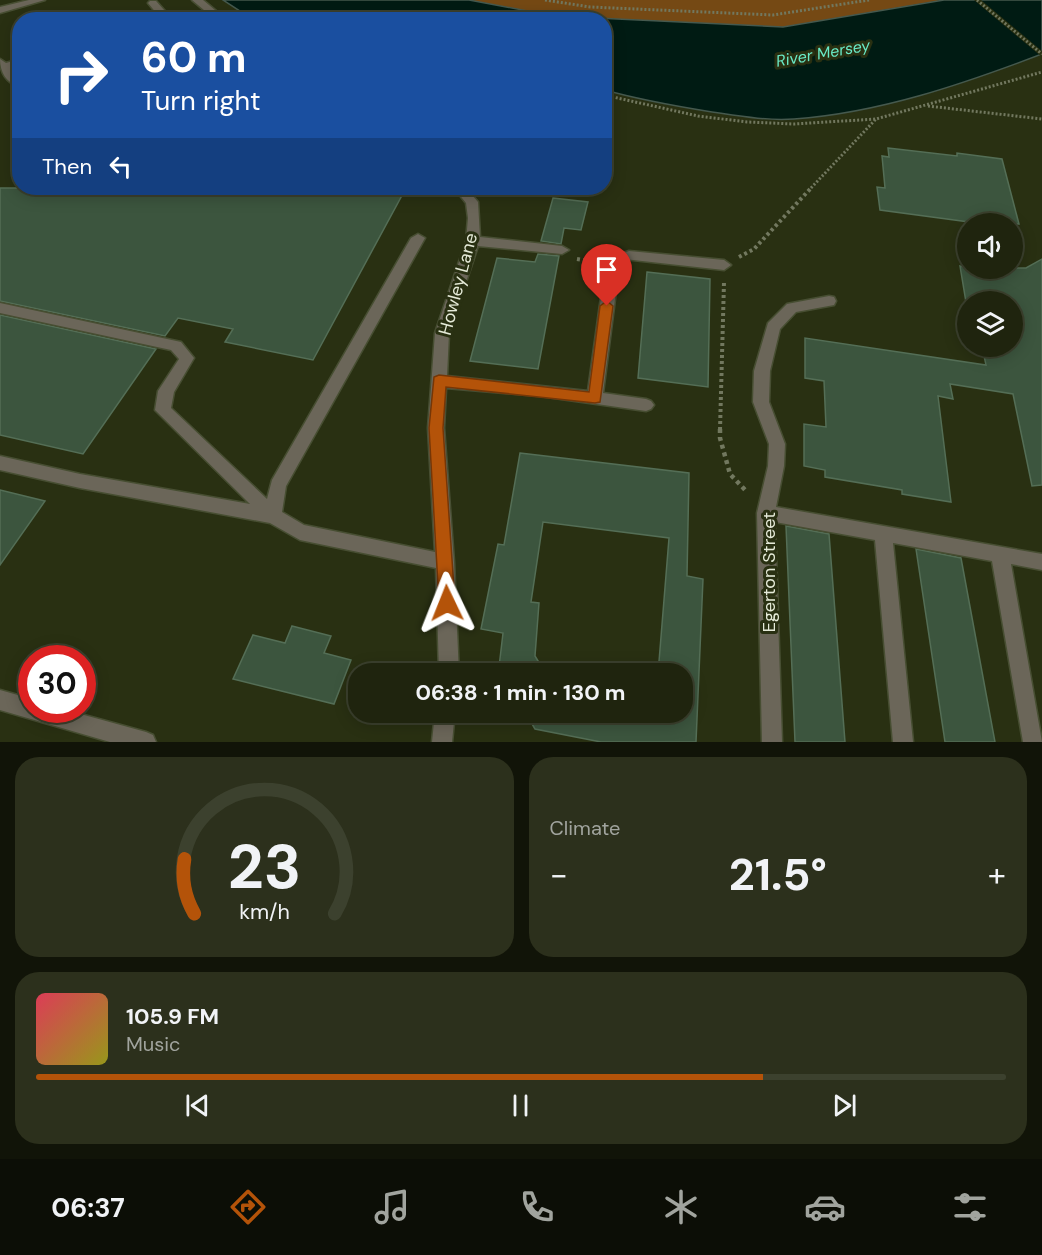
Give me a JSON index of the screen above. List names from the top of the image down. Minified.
{"streets":{"street":["Howley Lane","Egerton Street"]},"water":["River Mersey"],"page":{"turn":["60 m","Turn right"],"then":"Then","limit":"30","trip":"06:38 · 1 min · 130 m","tile":"Climate","heat":["−","21.5°","+"],"song":["105.9 FM","Music"],"tabs":"06:37","gauge":["23","km/h"]}}
